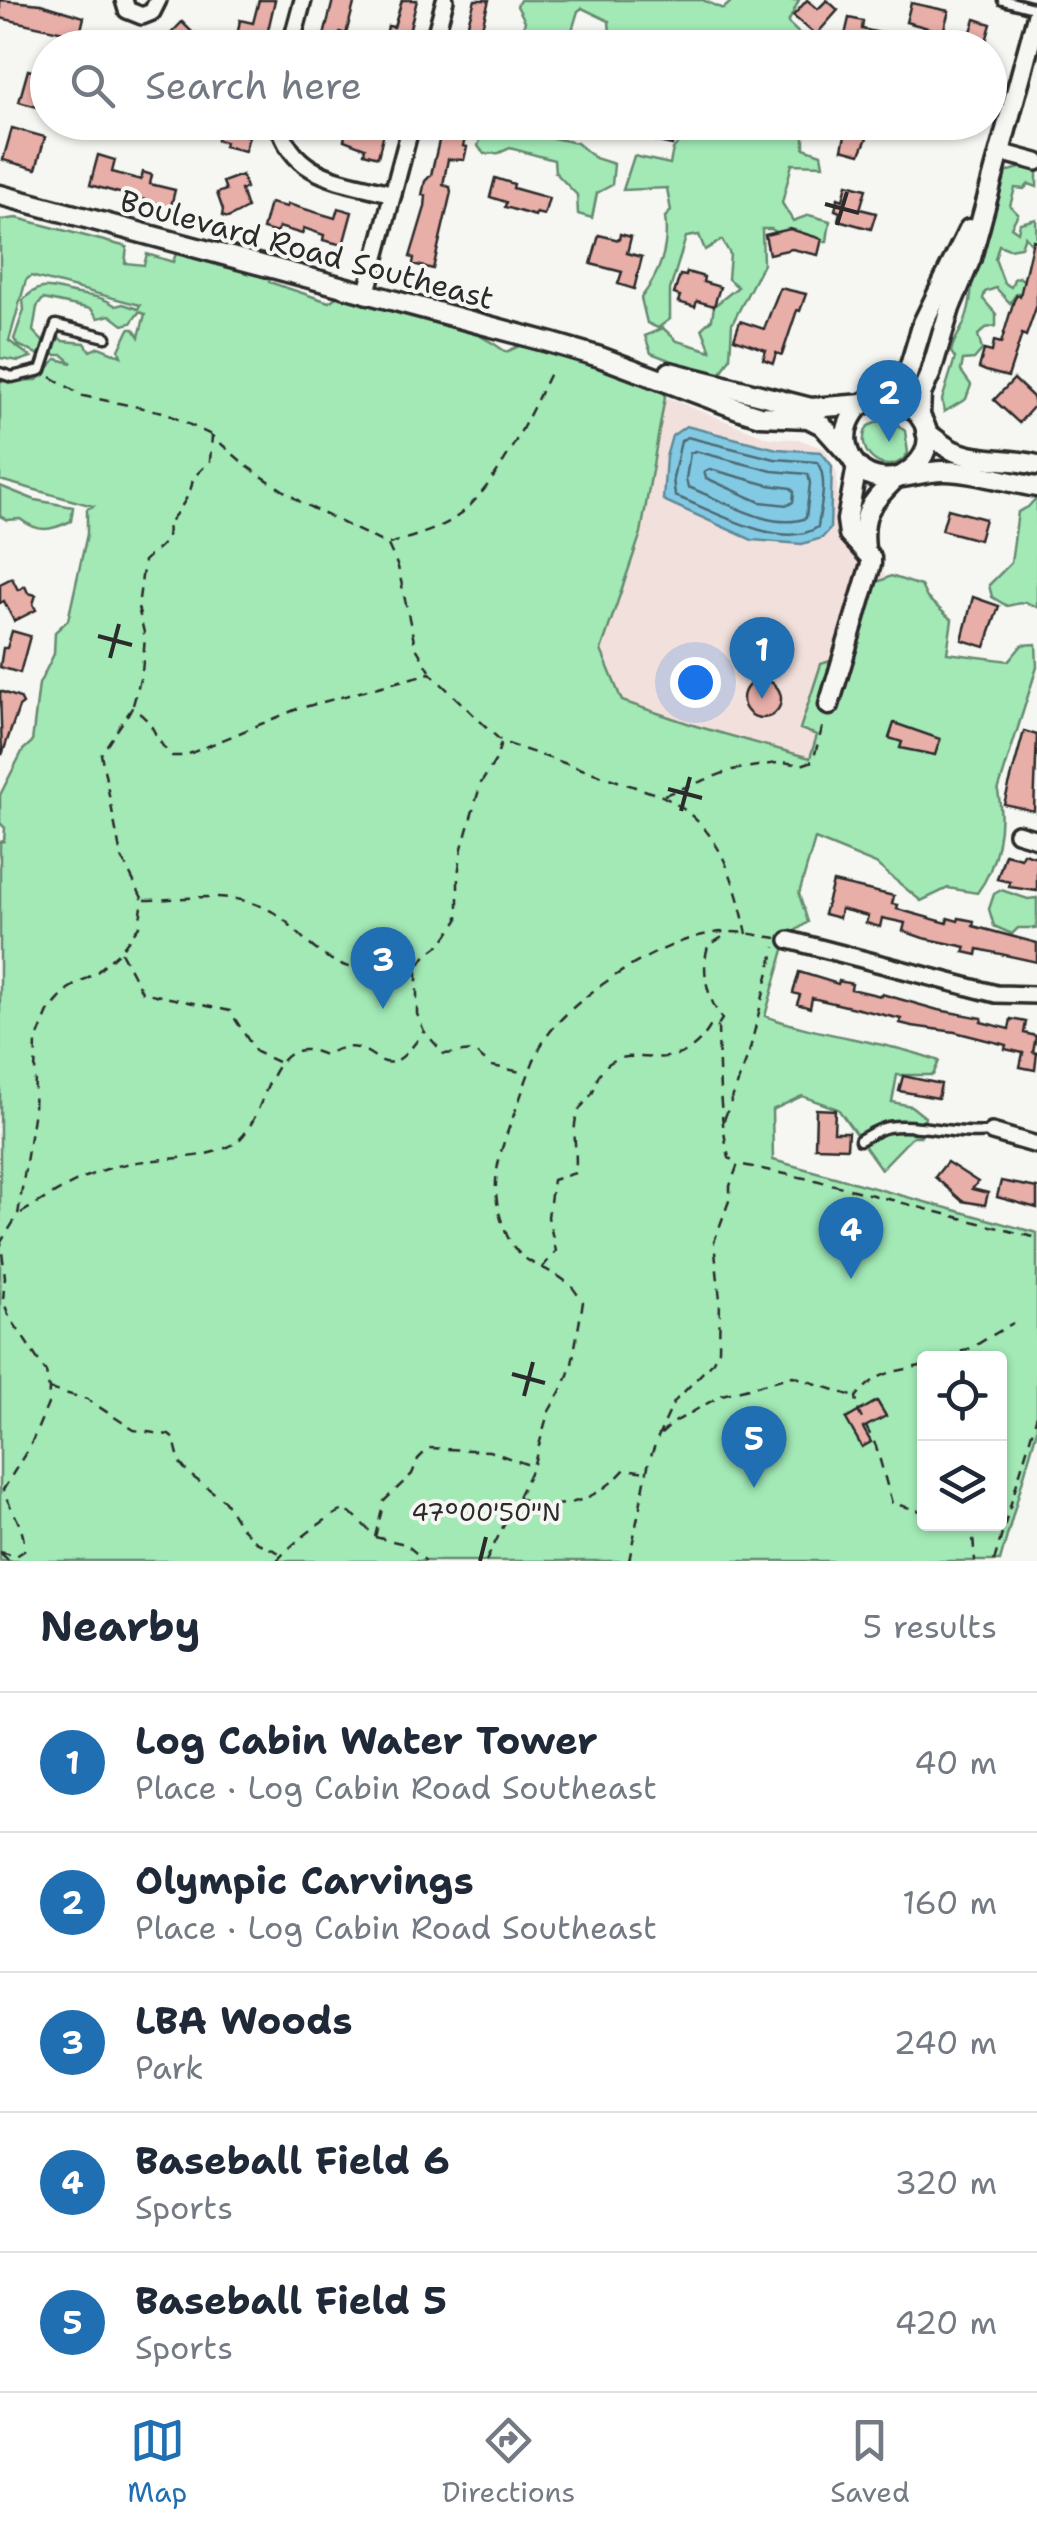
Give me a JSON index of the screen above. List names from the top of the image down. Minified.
{"streets":{"street":["Boulevard Road Southeast"]},"page":{"search":"Search here","pins":["2","1","3","4","5"],"heading":["Nearby","5 results"],"list":[{"mark":"1","name":"Log Cabin Water Tower","note":"Place · Log Cabin Road Southeast","value":"40 m"},{"mark":"2","name":"Olympic Carvings","note":"Place · Log Cabin Road Southeast","value":"160 m"},{"mark":"3","name":"LBA Woods","note":"Park","value":"240 m"},{"mark":"4","name":"Baseball Field 6","note":"Sports","value":"320 m"},{"mark":"5","name":"Baseball Field 5","note":"Sports","value":"420 m"}],"nav":["Map","Directions","Saved"]},"coordinates":["47°00'50\"N"]}
